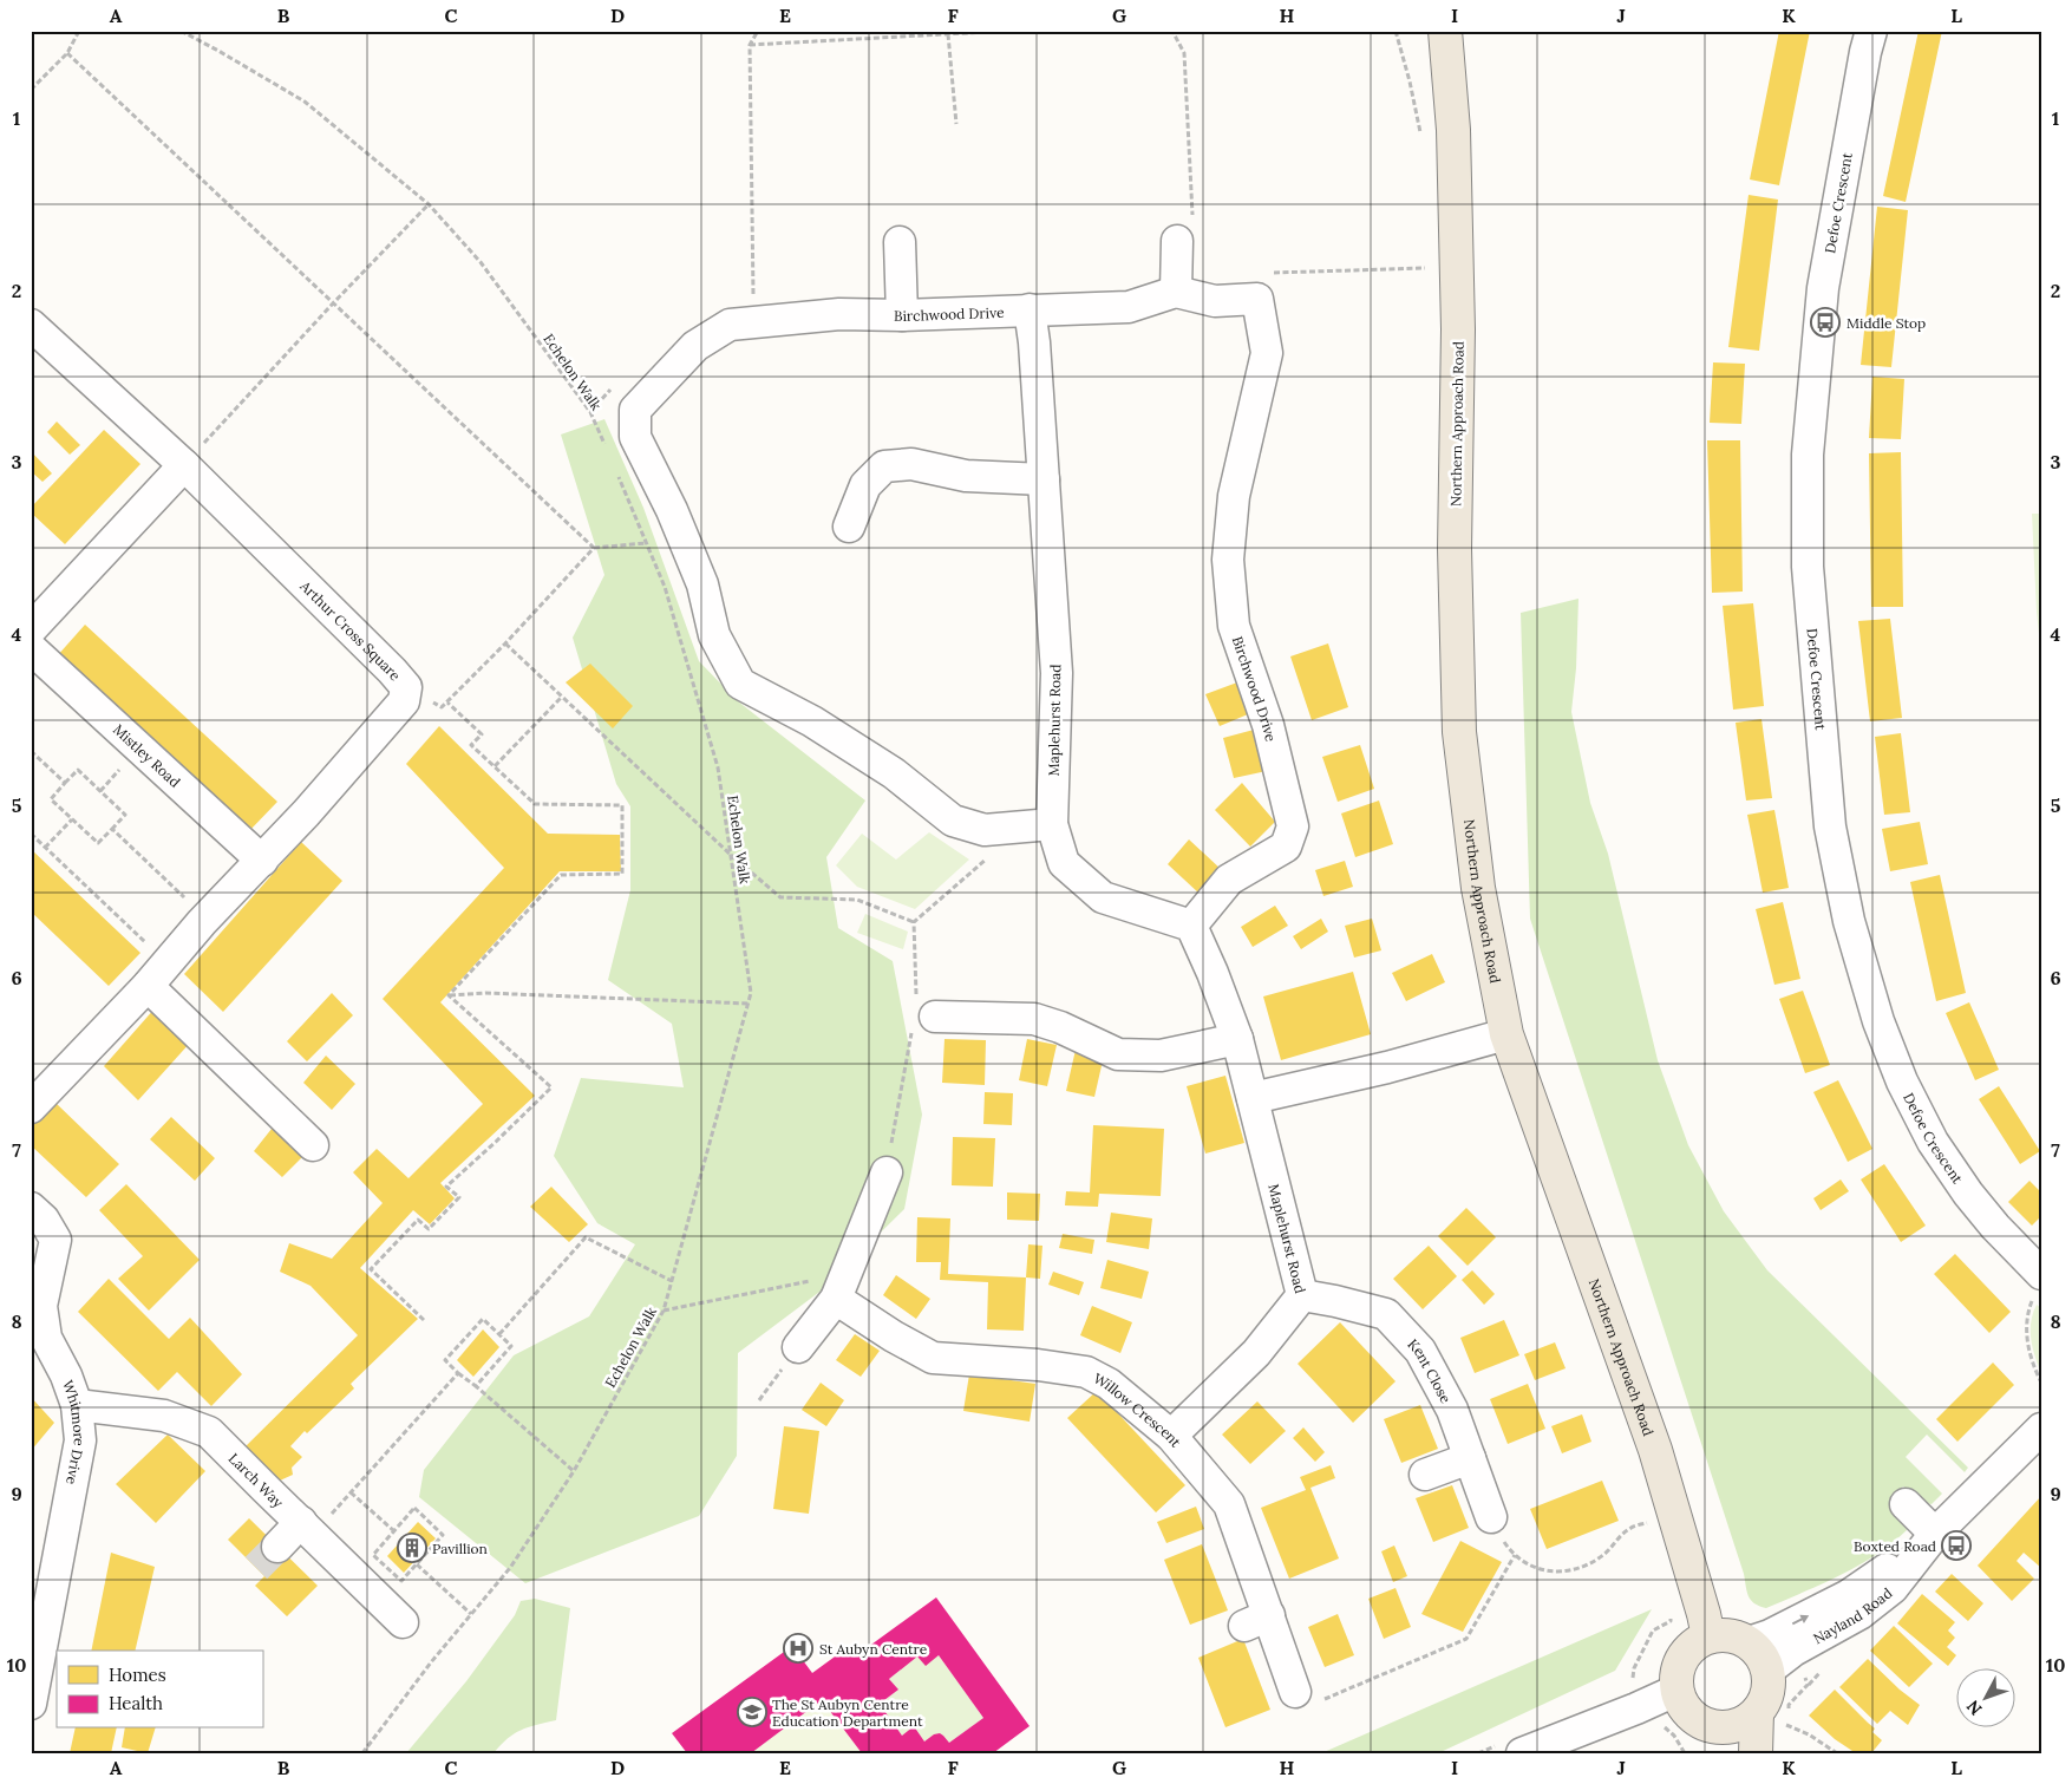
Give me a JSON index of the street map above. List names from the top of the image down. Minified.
{"streets":{"main road":["Northern Approach Road"],"street":["Defoe Crescent","Birchwood Drive","Arthur Cross Square","Maplehurst Road","Mistley Road","Kent Close","Willow Crescent","Whitmore Drive","Larch Way","Nayland Road"],"path":["Echelon Walk"]},"crossings":[["Birchwood Drive","Maplehurst Road"],["Northern Approach Road","Nayland Road"],["Arthur Cross Square","Mistley Road"],["Maplehurst Road","Kent Close"],["Maplehurst Road","Willow Crescent"],["Whitmore Drive","Larch Way"]],"places":{"bus stop":["Middle Stop","Boxted Road"],"building":["Pavillion"],"hospital":["St Aubyn Centre"],"school or university":["The St Aubyn Centre Education Department"]},"legend":["Homes","Health"],"north":"bottom left","grid":{"columns":["A","B","C","D","E","F","G","H","I","J","K","L"],"rows":["1","2","3","4","5","6","7","8","9","10"]}}
